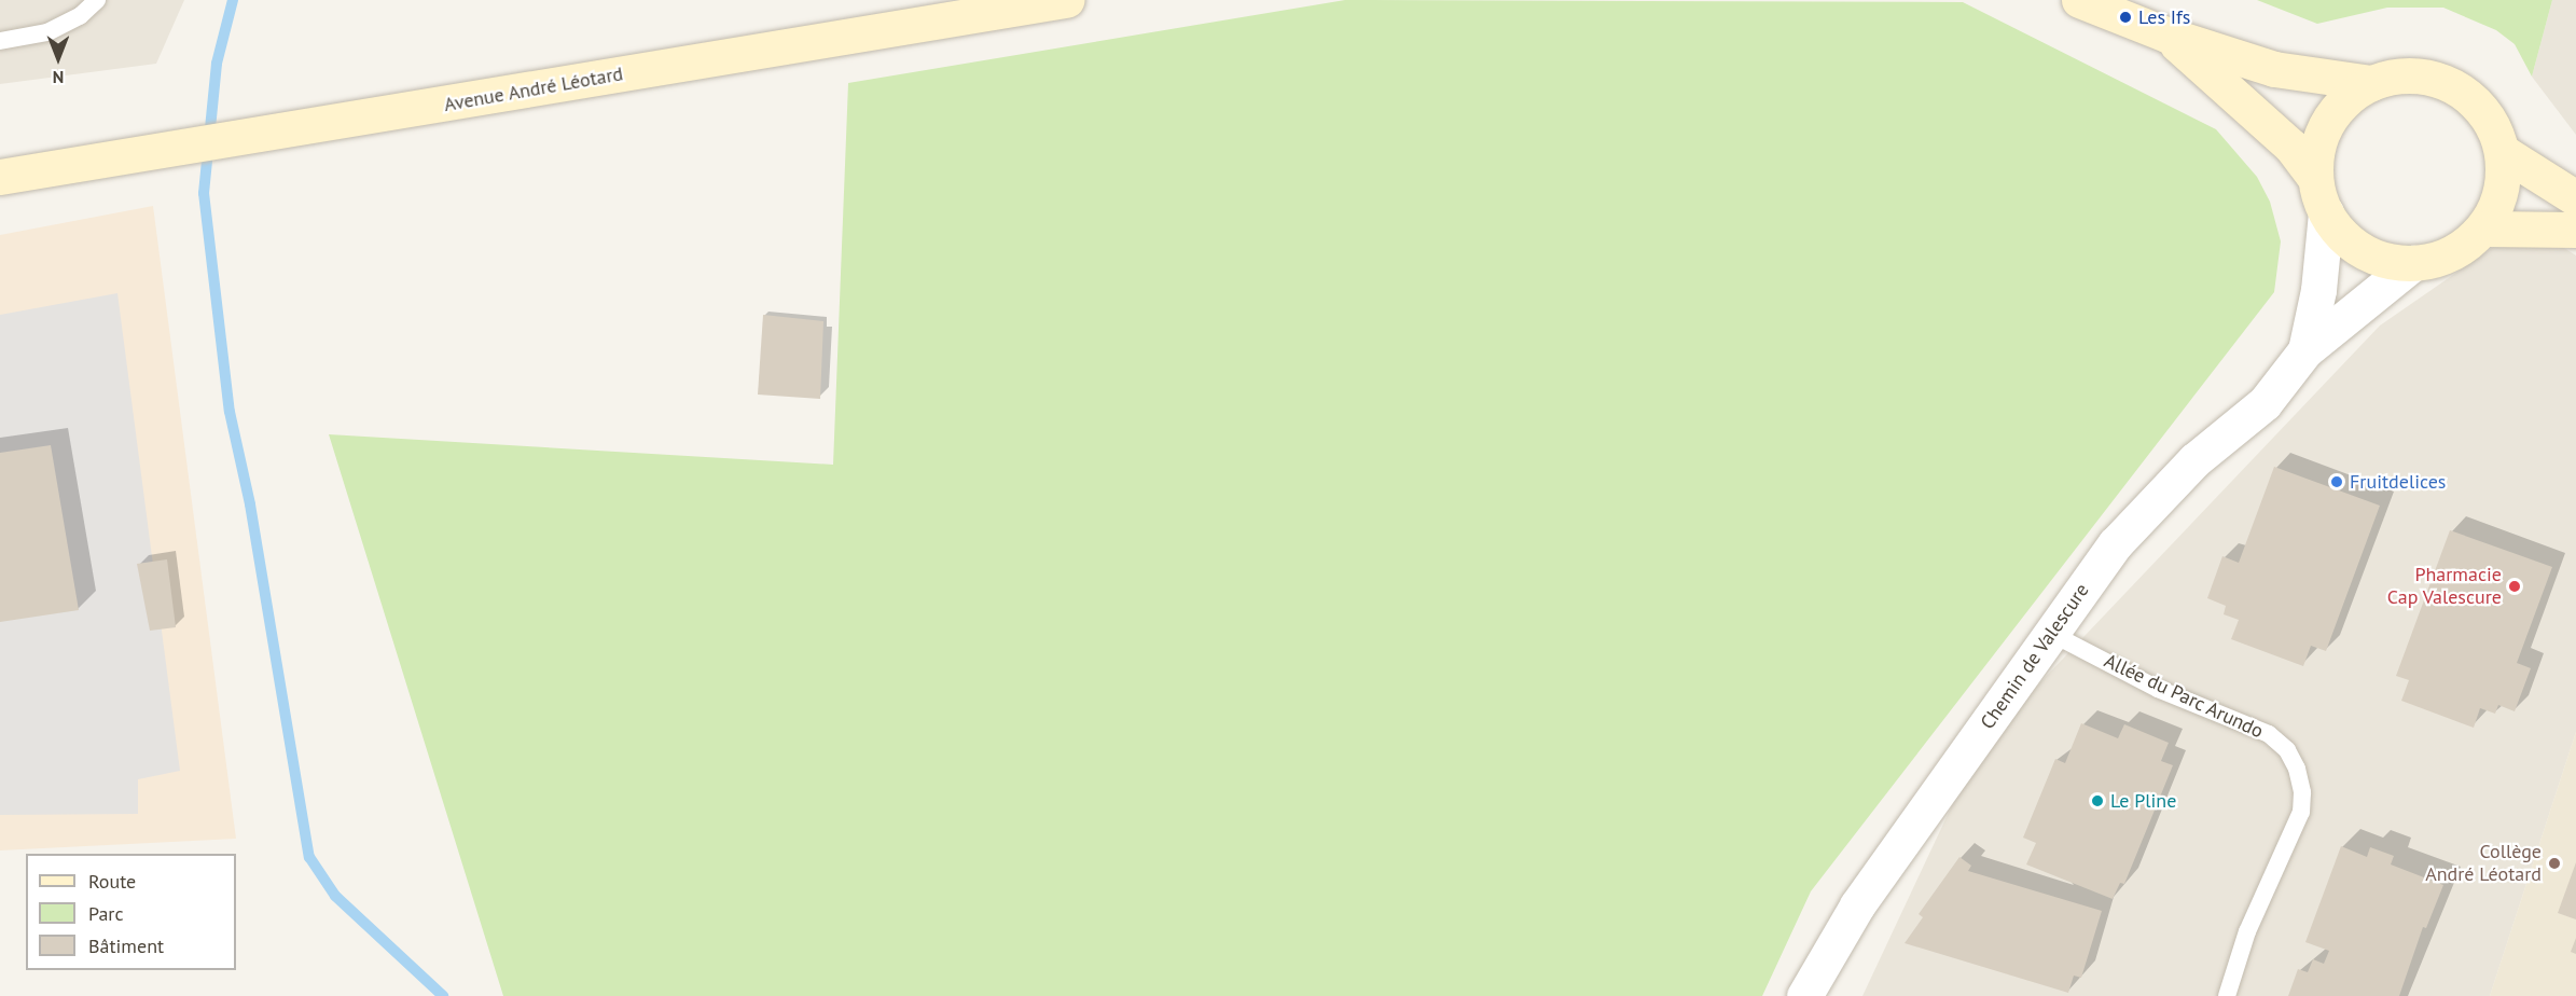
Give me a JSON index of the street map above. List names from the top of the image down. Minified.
{"streets":{"main road":["Avenue André Léotard"],"street":["Chemin de Valescure"],"lane":["Allée du Parc Arundo"]},"crossings":[["Chemin de Valescure","Allée du Parc Arundo"]],"places":["Les Ifs","Fruitdelices","Pharmacie Cap Valescure","Le Pline","Collège André Léotard"],"legend":["Route","Parc","Bâtiment"],"north":"bottom"}
